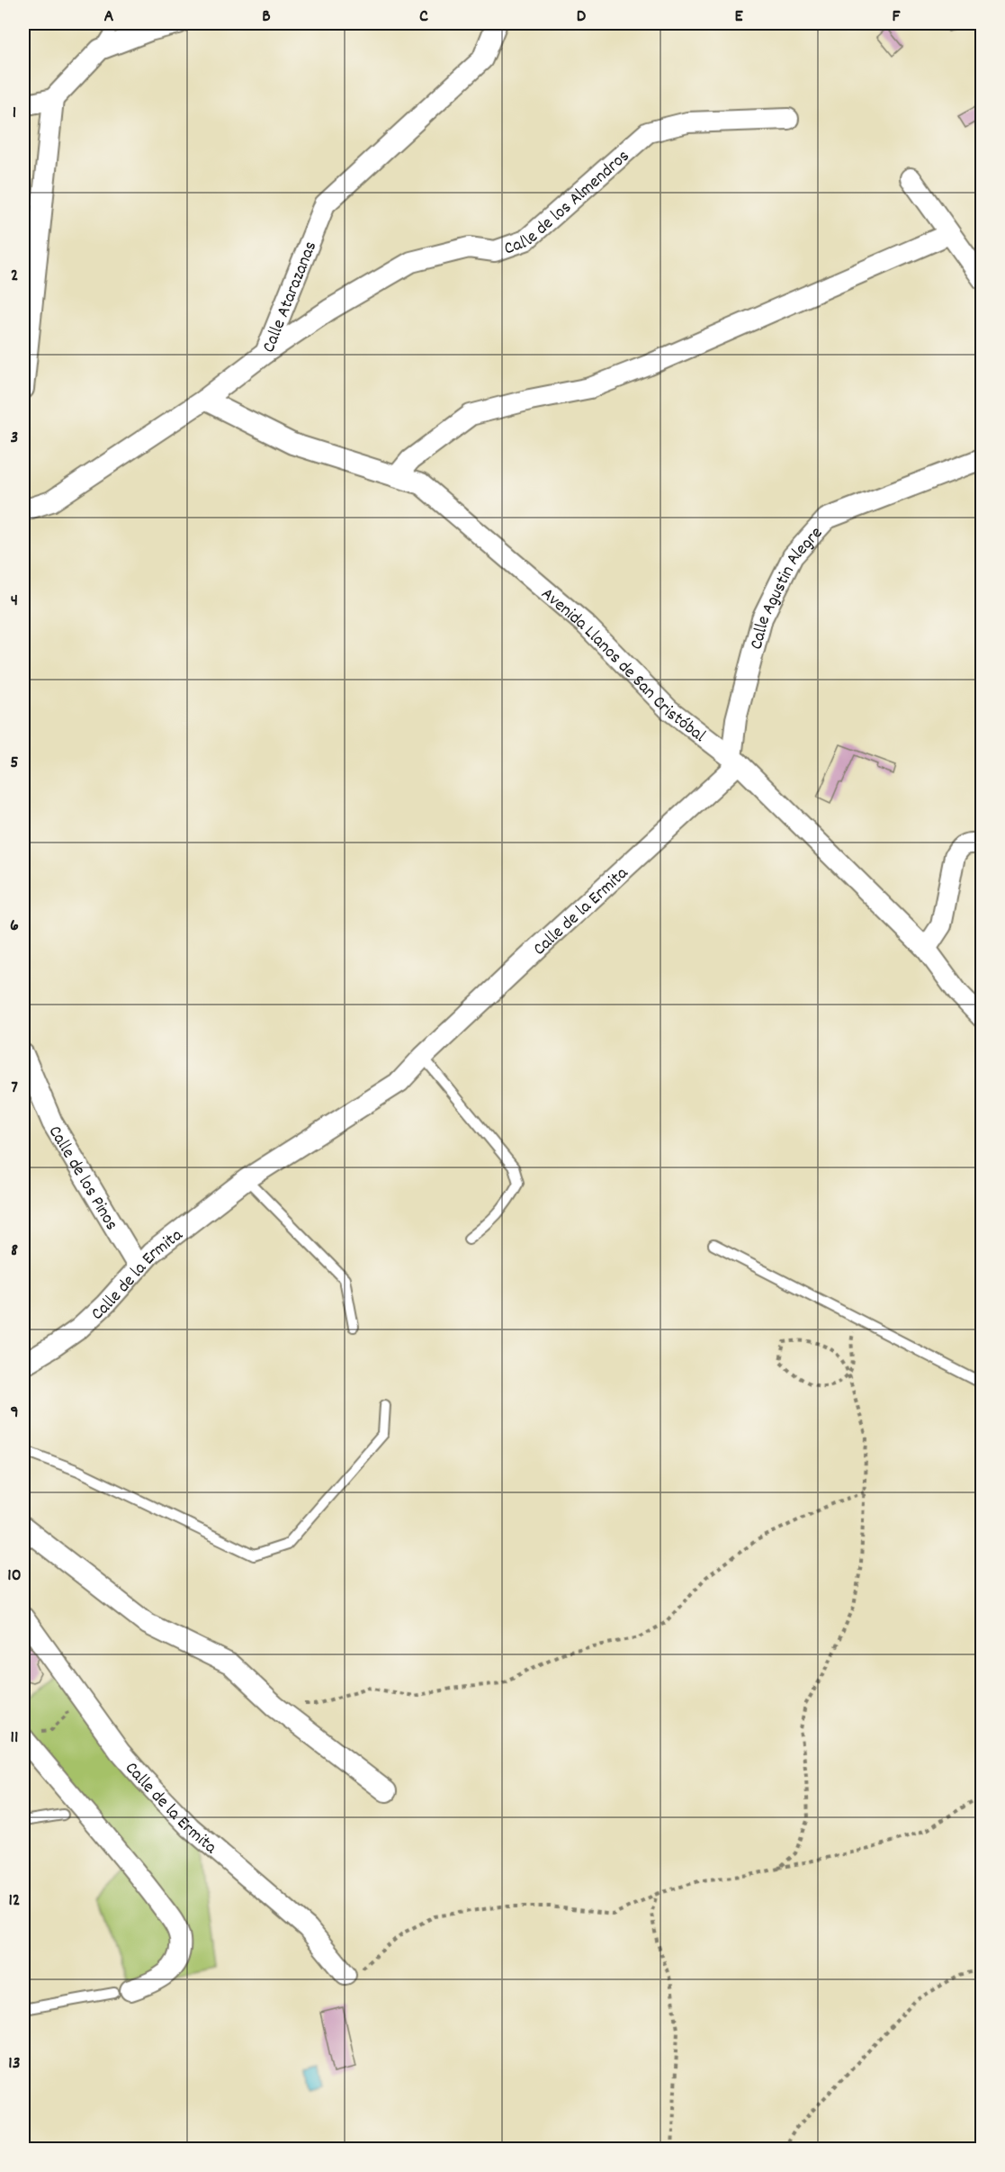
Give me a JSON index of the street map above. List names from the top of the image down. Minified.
{"streets":{"street":["Calle de los Almendros","Calle Atarazanas","Calle Agustin Alegre","Avenida Llanos de San Cristóbal","Calle de la Ermita","Calle de los Pinos"]},"crossings":[["Calle de los Almendros","Calle Atarazanas"],["Calle Atarazanas","Avenida Llanos de San Cristóbal"],["Calle Agustin Alegre","Avenida Llanos de San Cristóbal"],["Calle Agustin Alegre","Calle de la Ermita"],["Avenida Llanos de San Cristóbal","Calle de la Ermita"],["Calle de la Ermita","Calle de los Pinos"]],"grid":{"columns":["A","B","C","D","E","F"],"rows":["1","2","3","4","5","6","7","8","9","10","11","12","13"]}}
